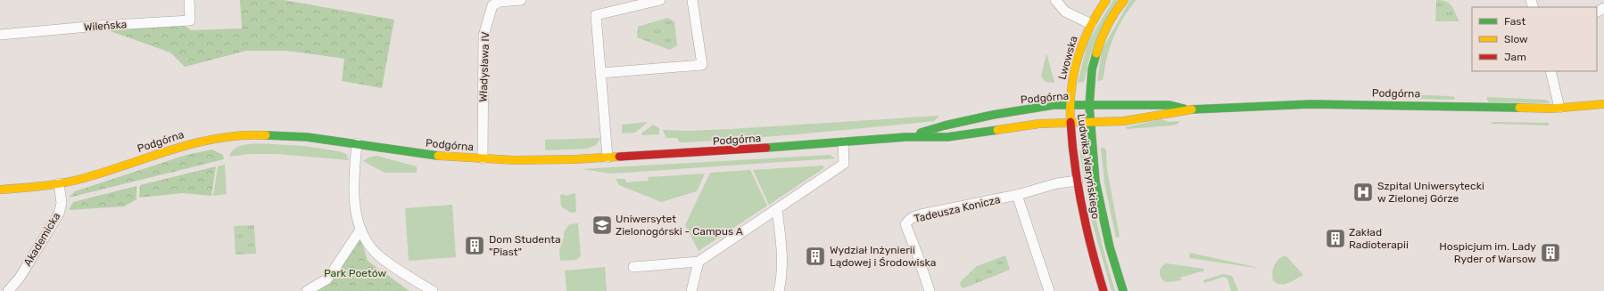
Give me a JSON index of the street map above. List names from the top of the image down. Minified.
{"streets":{"street":["Wileńska","Lwowska","Władysława IV","Podgórna","Ludwika Waryńskiego","Tadeusza Konicza","Akademicka"]},"crossings":[["Lwowska","Podgórna"],["Lwowska","Ludwika Waryńskiego"],["Władysława IV","Podgórna"],["Podgórna","Ludwika Waryńskiego"],["Podgórna","Akademicka"],["Ludwika Waryńskiego","Tadeusza Konicza"]],"parks":["Park Poetów"],"places":{"hospital":["Szpital Uniwersytecki w Zielonej Górze"],"school or university":["Uniwersytet Zielonogórski - Campus A"],"building":["Zakład Radioterapii","Dom Studenta \"Piast\"","Hospicjum im. Lady Ryder of Warsow","Wydział Inżynierii Lądowej i Środowiska"]},"legend":["Fast","Slow","Jam"]}
